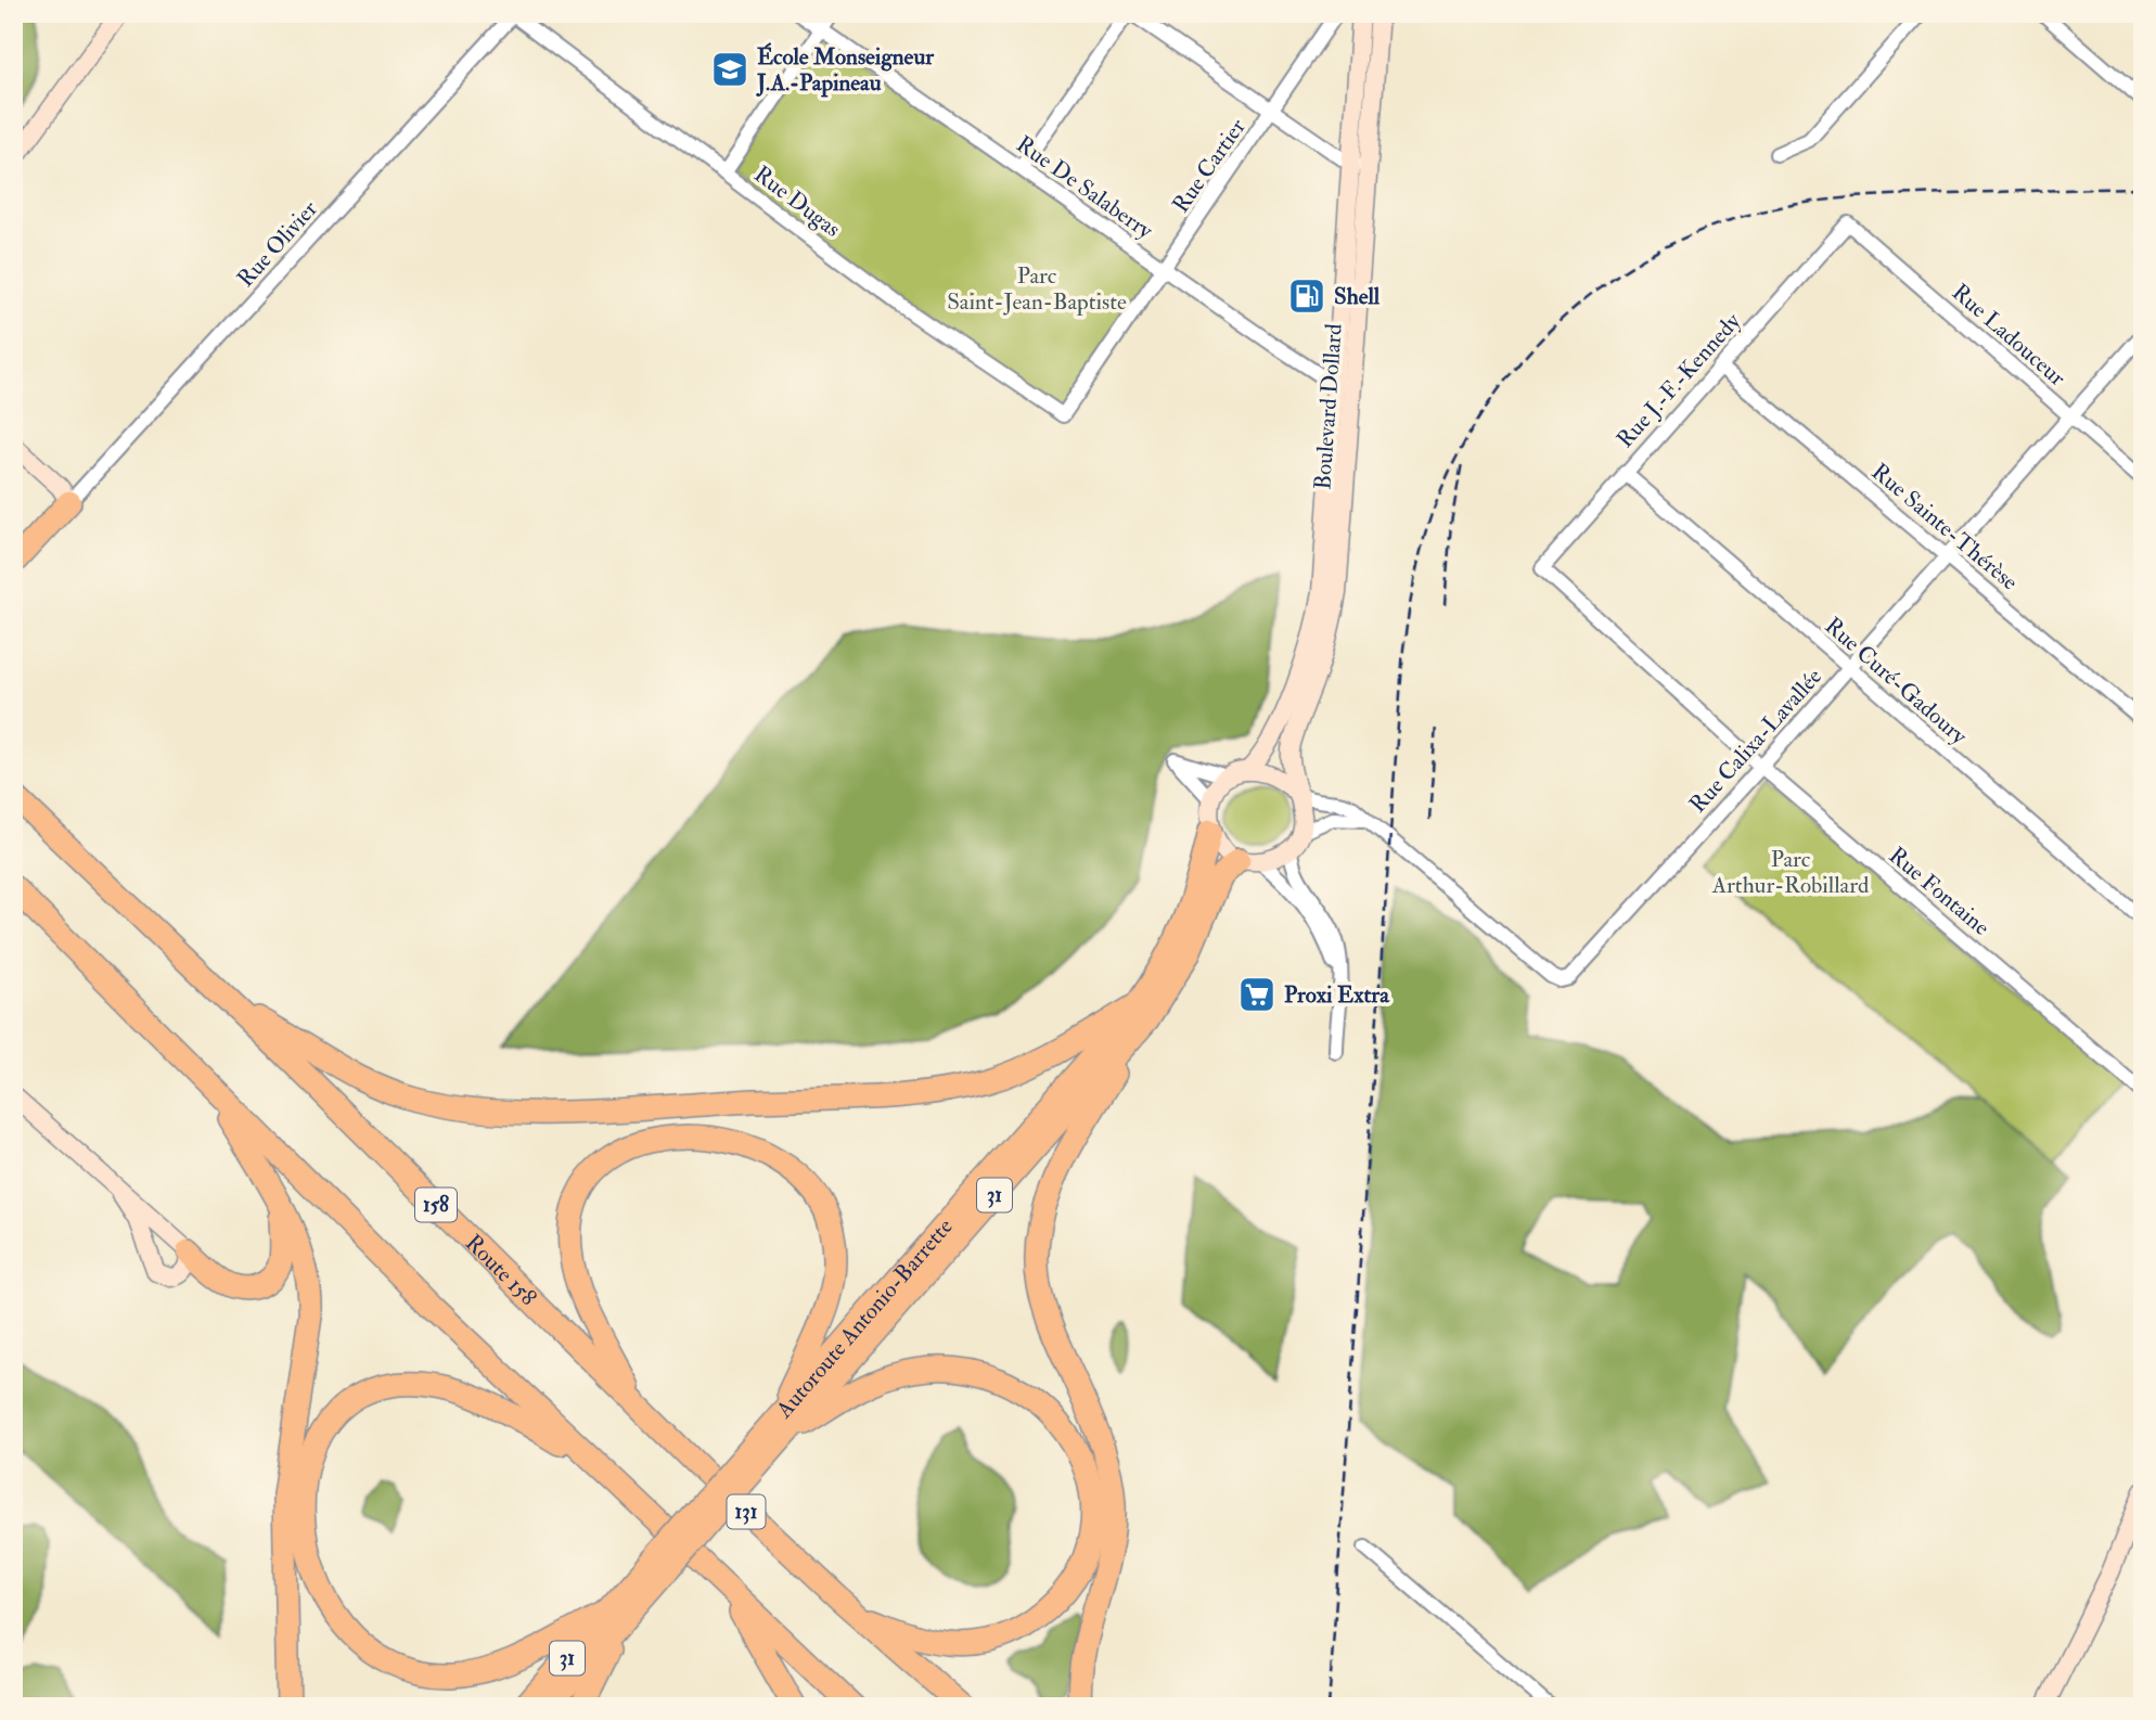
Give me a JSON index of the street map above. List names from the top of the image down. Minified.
{"streets":{"highway":["31","158","Route 158","Autoroute Antonio-Barrette","131"],"main road":["Boulevard Dollard"],"street":["Rue Cartier","Rue De Salaberry","Rue Dugas","Rue Olivier","Rue Ladouceur","Rue J.-F.-Kennedy","Rue Sainte-Thérèse","Rue Curé-Gadoury","Rue Calixa-Lavallée","Rue Fontaine"]},"crossings":[["Rue Cartier","Rue De Salaberry"],["Rue Cartier","Rue Dugas"],["Rue De Salaberry","Boulevard Dollard"],["Rue Dugas","Rue Olivier"],["Rue Ladouceur","Rue J.-F.-Kennedy"],["Rue Ladouceur","Rue Calixa-Lavallée"],["Rue J.-F.-Kennedy","Rue Sainte-Thérèse"],["Rue J.-F.-Kennedy","Rue Curé-Gadoury"],["Rue J.-F.-Kennedy","Rue Fontaine"],["Boulevard Dollard","Rue Calixa-Lavallée"],["Boulevard Dollard","Autoroute Antonio-Barrette"],["Rue Sainte-Thérèse","Rue Calixa-Lavallée"],["Rue Curé-Gadoury","Rue Calixa-Lavallée"],["Rue Calixa-Lavallée","Rue Fontaine"],["Rue Calixa-Lavallée","Autoroute Antonio-Barrette"]],"parks":["Parc Saint-Jean-Baptiste","Parc Arthur-Robillard"],"places":{"school or university":["École Monseigneur J.A.-Papineau"],"fuel station":["Shell"],"supermarket":["Proxi Extra"]}}
